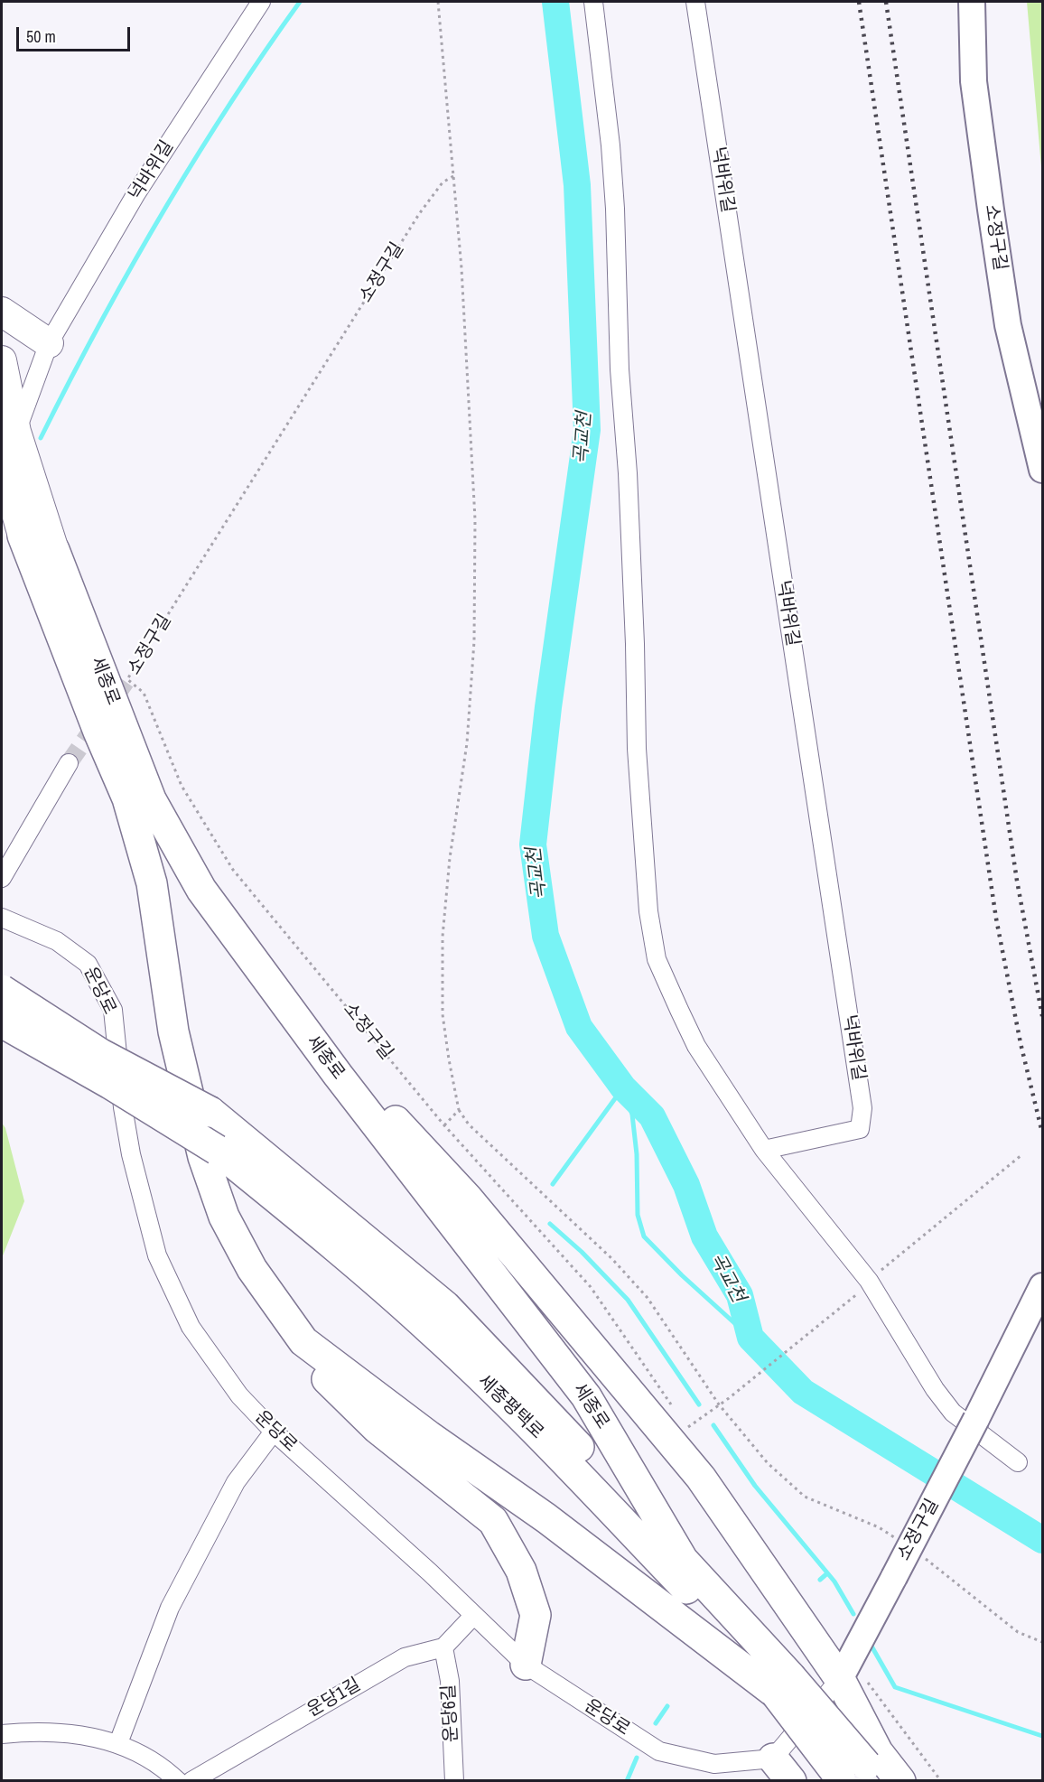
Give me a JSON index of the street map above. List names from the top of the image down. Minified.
{"streets":{"highway":["세종로","세종평택로"],"street":["넉바위길","소정구길","운당로","운당1길","운당6길"]},"crossings":[["넉바위길","세종로"],["소정구길","운당로"],["세종로","세종평택로"],["운당1길","운당6길"]],"water":["곡교천"],"scale_bar":"50 m"}
